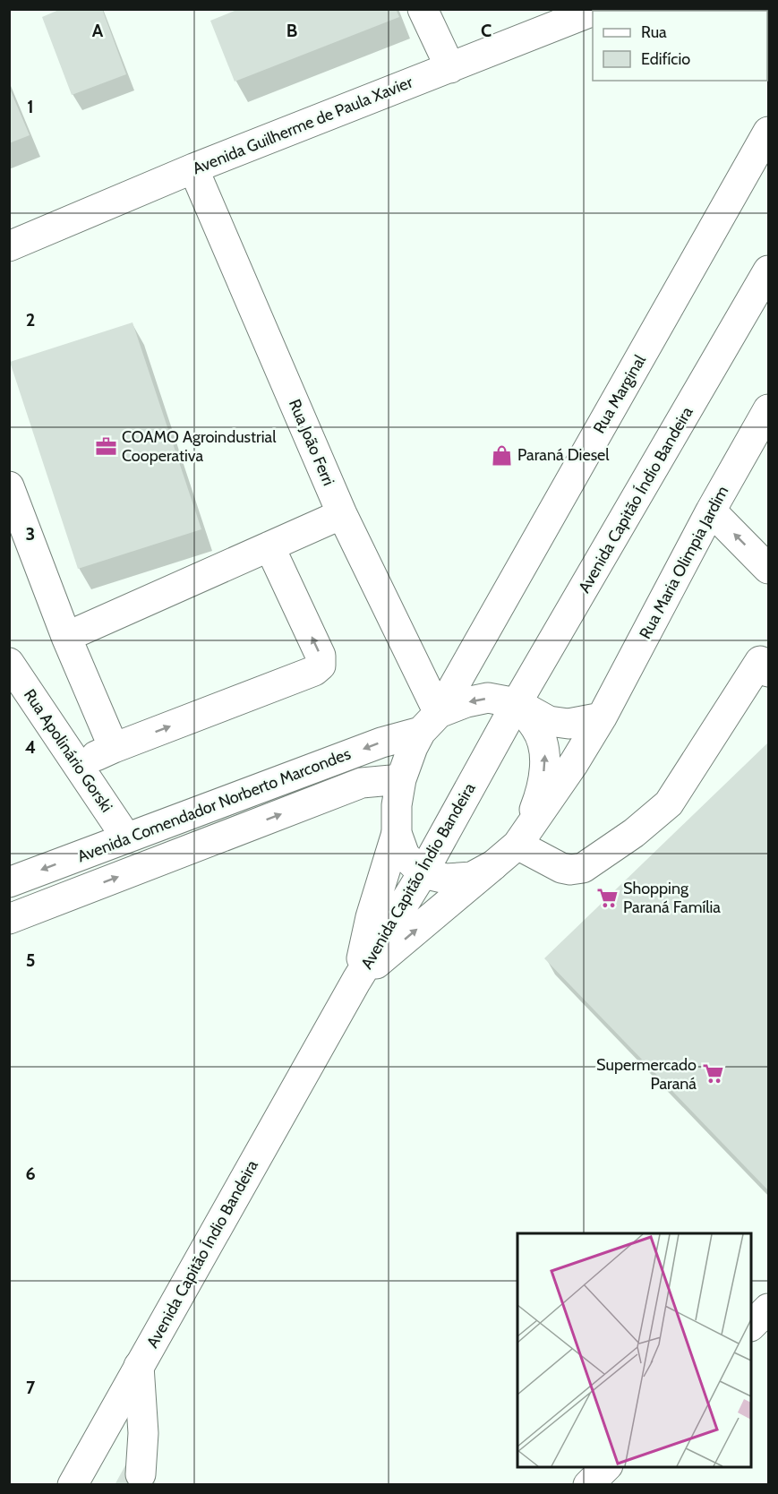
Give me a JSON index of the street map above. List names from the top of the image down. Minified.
{"streets":{"street":["Avenida Guilherme de Paula Xavier","Rua Marginal","Rua João Ferri","Avenida Capitão Índio Bandeira","Rua Maria Olimpia Jardim","Rua Apolinário Gorski","Avenida Comendador Norberto Marcondes"]},"crossings":[["Avenida Guilherme de Paula Xavier","Rua João Ferri"],["Rua Marginal","Rua João Ferri"],["Rua Marginal","Avenida Comendador Norberto Marcondes"],["Rua João Ferri","Avenida Comendador Norberto Marcondes"],["Avenida Capitão Índio Bandeira","Avenida Comendador Norberto Marcondes"],["Rua Maria Olimpia Jardim","Avenida Comendador Norberto Marcondes"],["Rua Apolinário Gorski","Avenida Comendador Norberto Marcondes"]],"places":{"office":["COAMO Agroindustrial Cooperativa"],"shop":["Paraná Diesel"],"supermarket":["Shopping Paraná Família","Supermercado Paraná"]},"legend":["Rua","Edifício"],"grid":{"columns":["A","B","C"],"rows":["1","2","3","4","5","6","7"]}}
